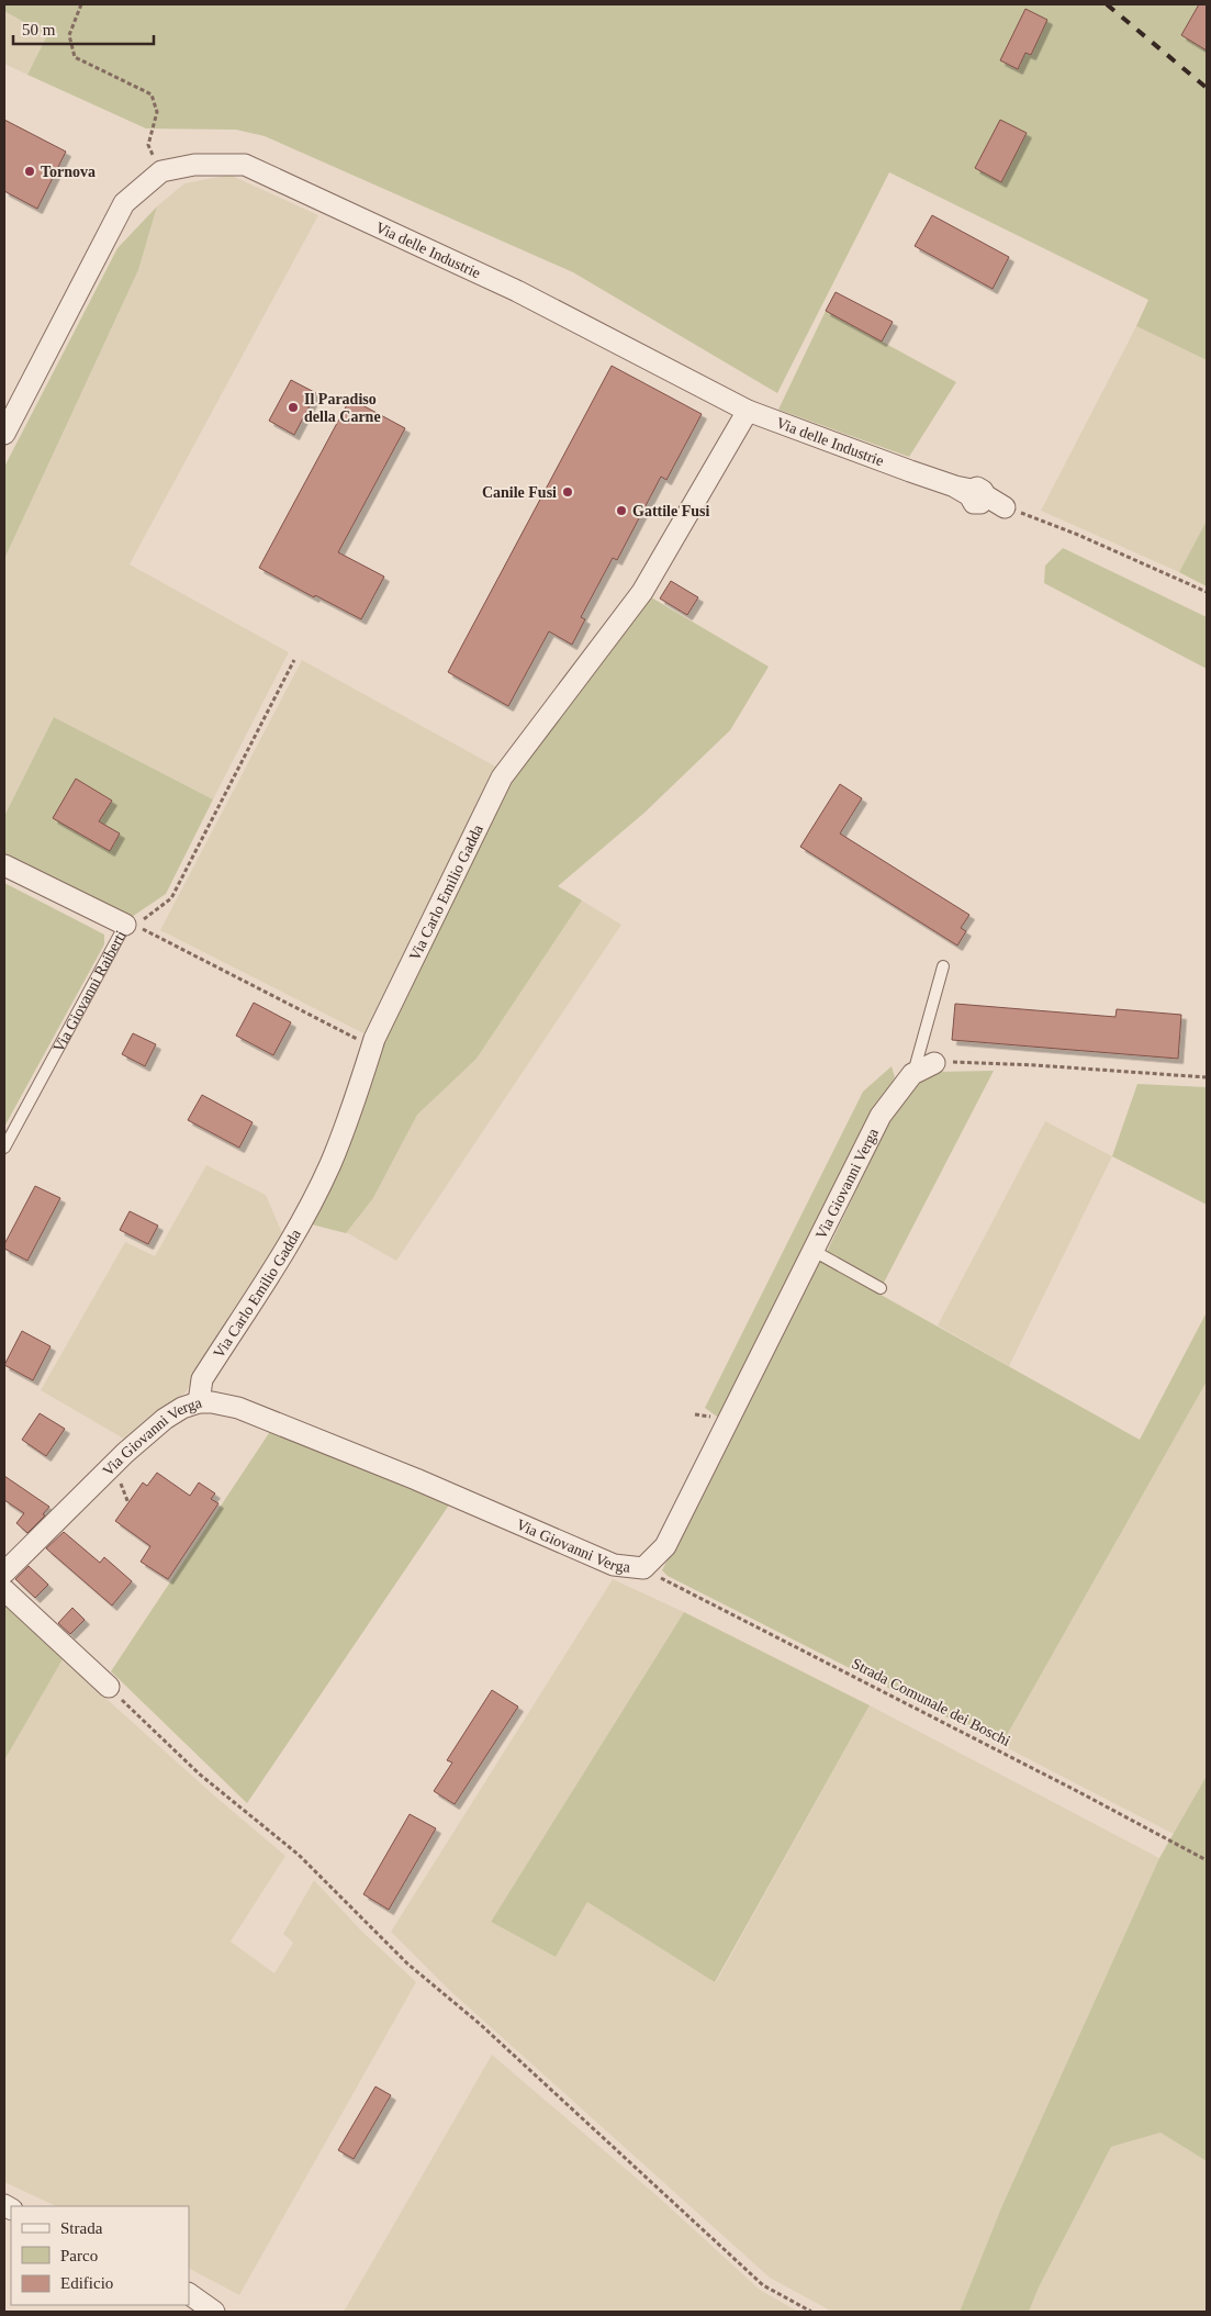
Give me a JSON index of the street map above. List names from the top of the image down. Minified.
{"streets":{"street":["Via delle Industrie","Via Carlo Emilio Gadda","Via Giovanni Raiberti","Via Giovanni Verga"],"path":["Strada Comunale dei Boschi"]},"crossings":[["Via delle Industrie","Via Carlo Emilio Gadda"],["Via Carlo Emilio Gadda","Via Giovanni Verga"],["Via Giovanni Verga","Strada Comunale dei Boschi"]],"places":["Tornova","Il Paradiso della Carne","Canile Fusi","Gattile Fusi"],"legend":["Strada","Parco","Edificio"],"scale_bar":"50 m"}
